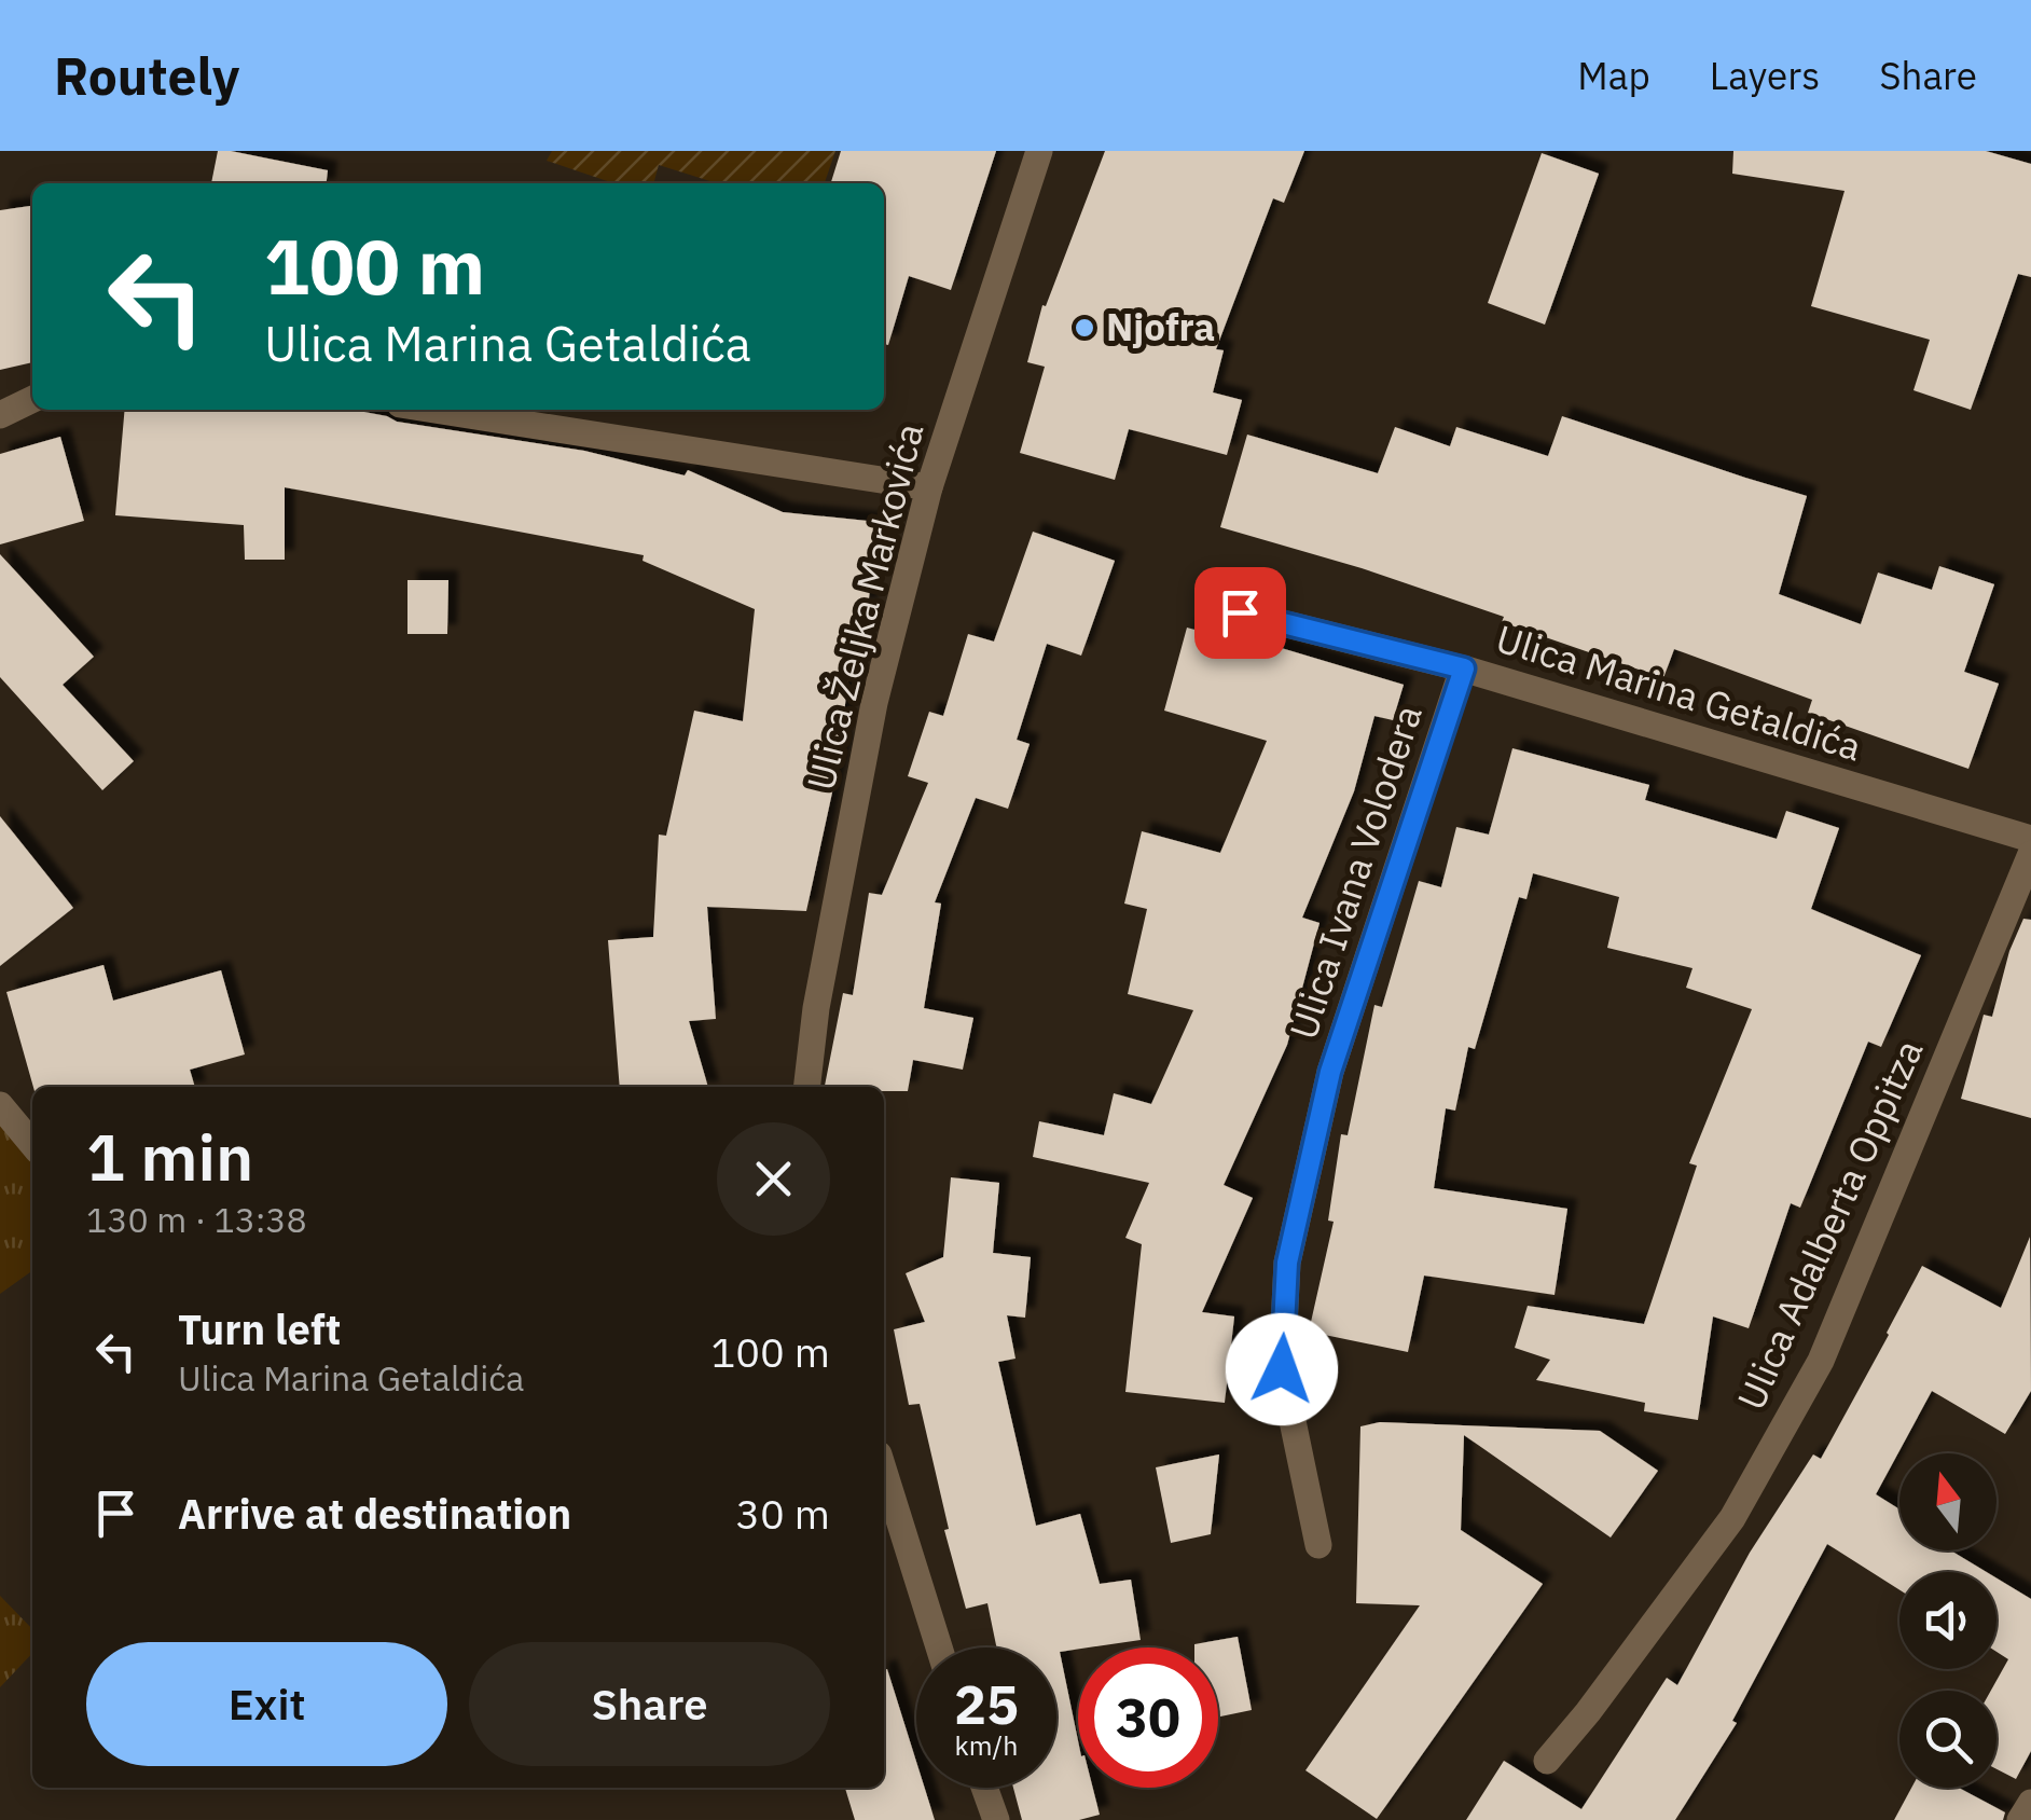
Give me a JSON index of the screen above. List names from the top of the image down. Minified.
{"streets":{"street":["Ulica Željka Markovića","Ulica Marina Getaldića","Ulica Ivana Volodera","Ulica Adalberta Oppitza"]},"crossings":[["Ulica Marina Getaldića","Ulica Ivana Volodera"]],"places":["Njofra"],"north":"top","page":{"header":"Routely","nav":["Map","Layers","Share"],"turn":["100 m","Ulica Marina Getaldića"],"heading":["1 min","130 m · 13:38"],"list":[{"name":"Turn left","note":"Ulica Marina Getaldića","value":"100 m"},{"name":"Arrive at destination","value":"30 m"}],"buttons":["Exit","Share"],"speed":"25 km/h","limit":"30"}}
